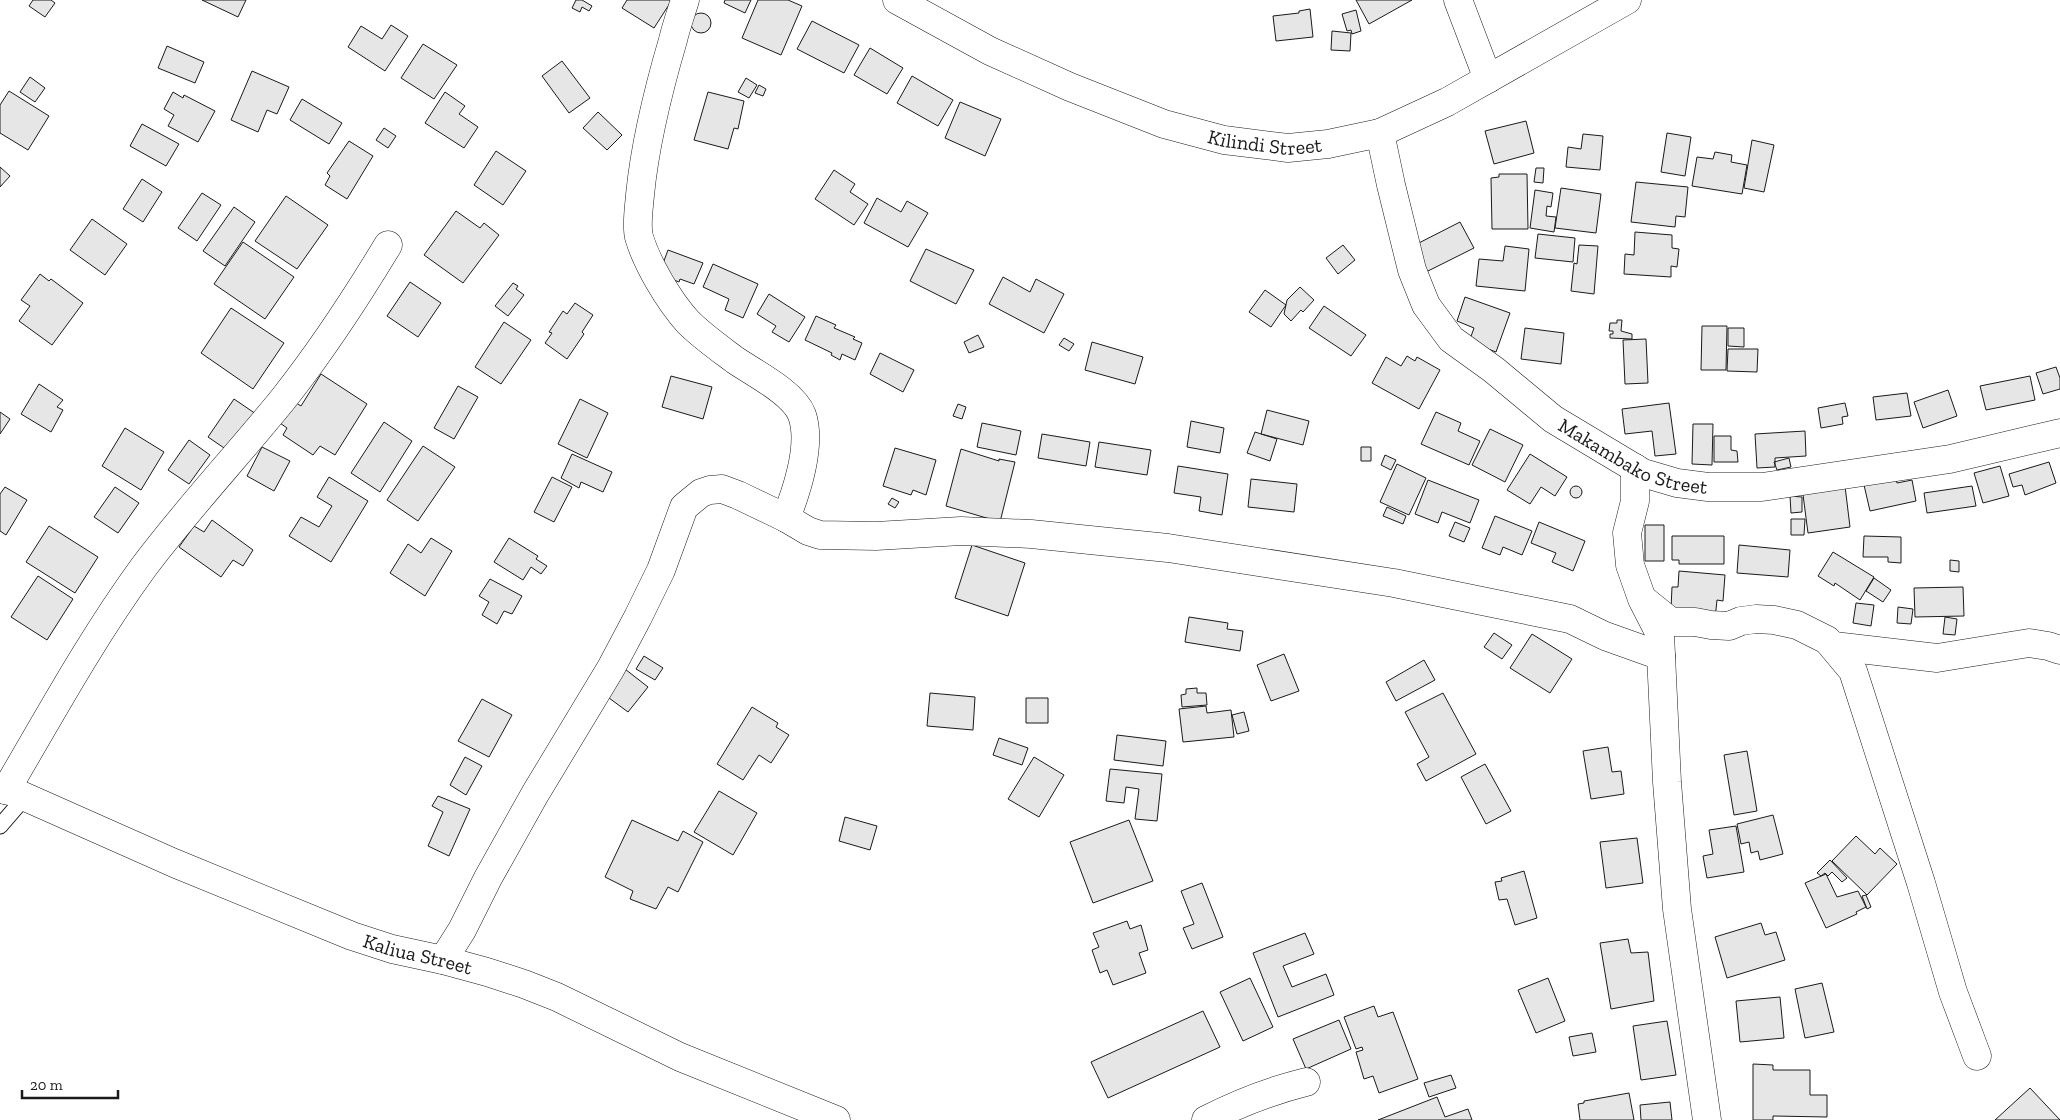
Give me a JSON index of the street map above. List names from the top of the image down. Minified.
{"streets":{"street":["Kilindi Street","Makambako Street","Kaliua Street"]},"crossings":[["Kilindi Street","Makambako Street"]],"scale_bar":"20 m"}
